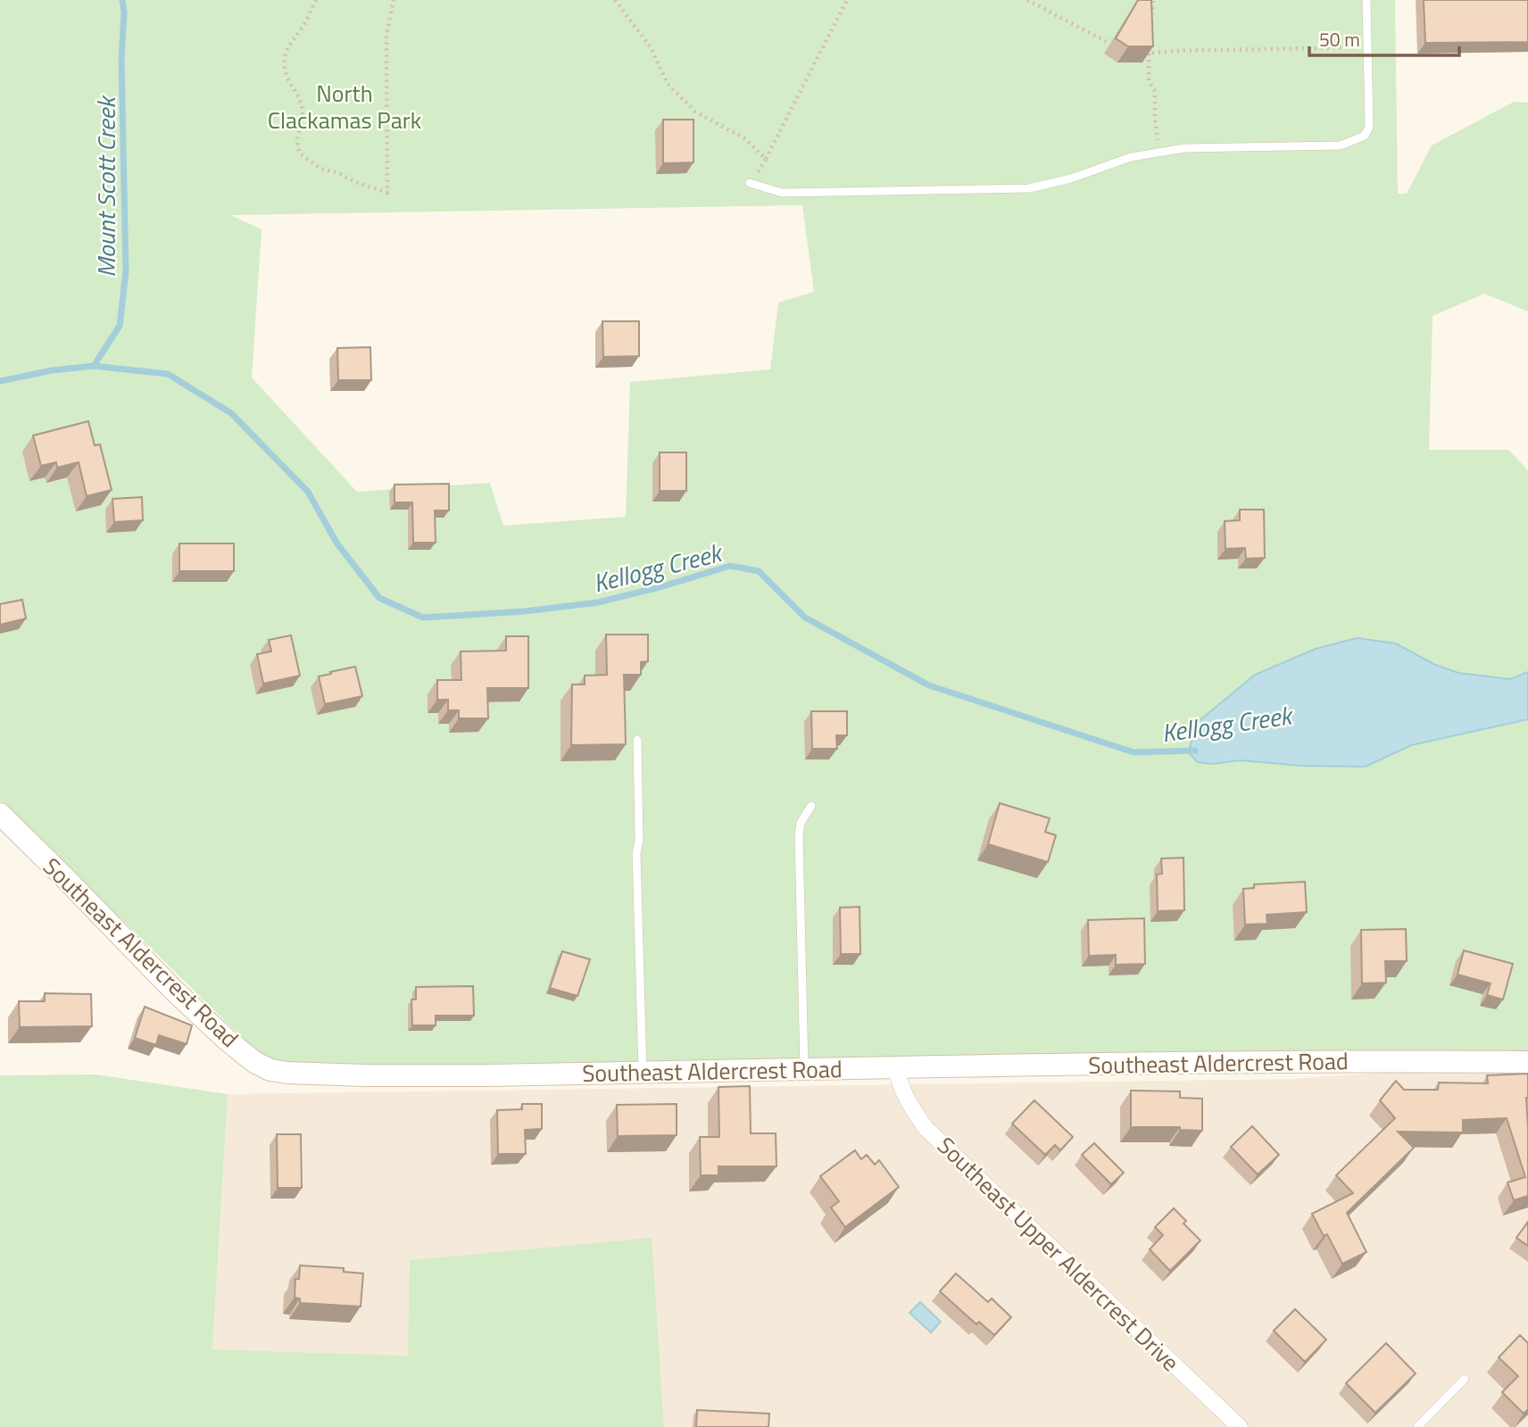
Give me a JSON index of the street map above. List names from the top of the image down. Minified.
{"streets":{"street":["Southeast Aldercrest Road","Southeast Upper Aldercrest Drive"]},"crossings":[["Southeast Aldercrest Road","Southeast Upper Aldercrest Drive"]],"water":["Mount Scott Creek","Kellogg Creek"],"parks":["North Clackamas Park"],"scale_bar":"50 m"}
